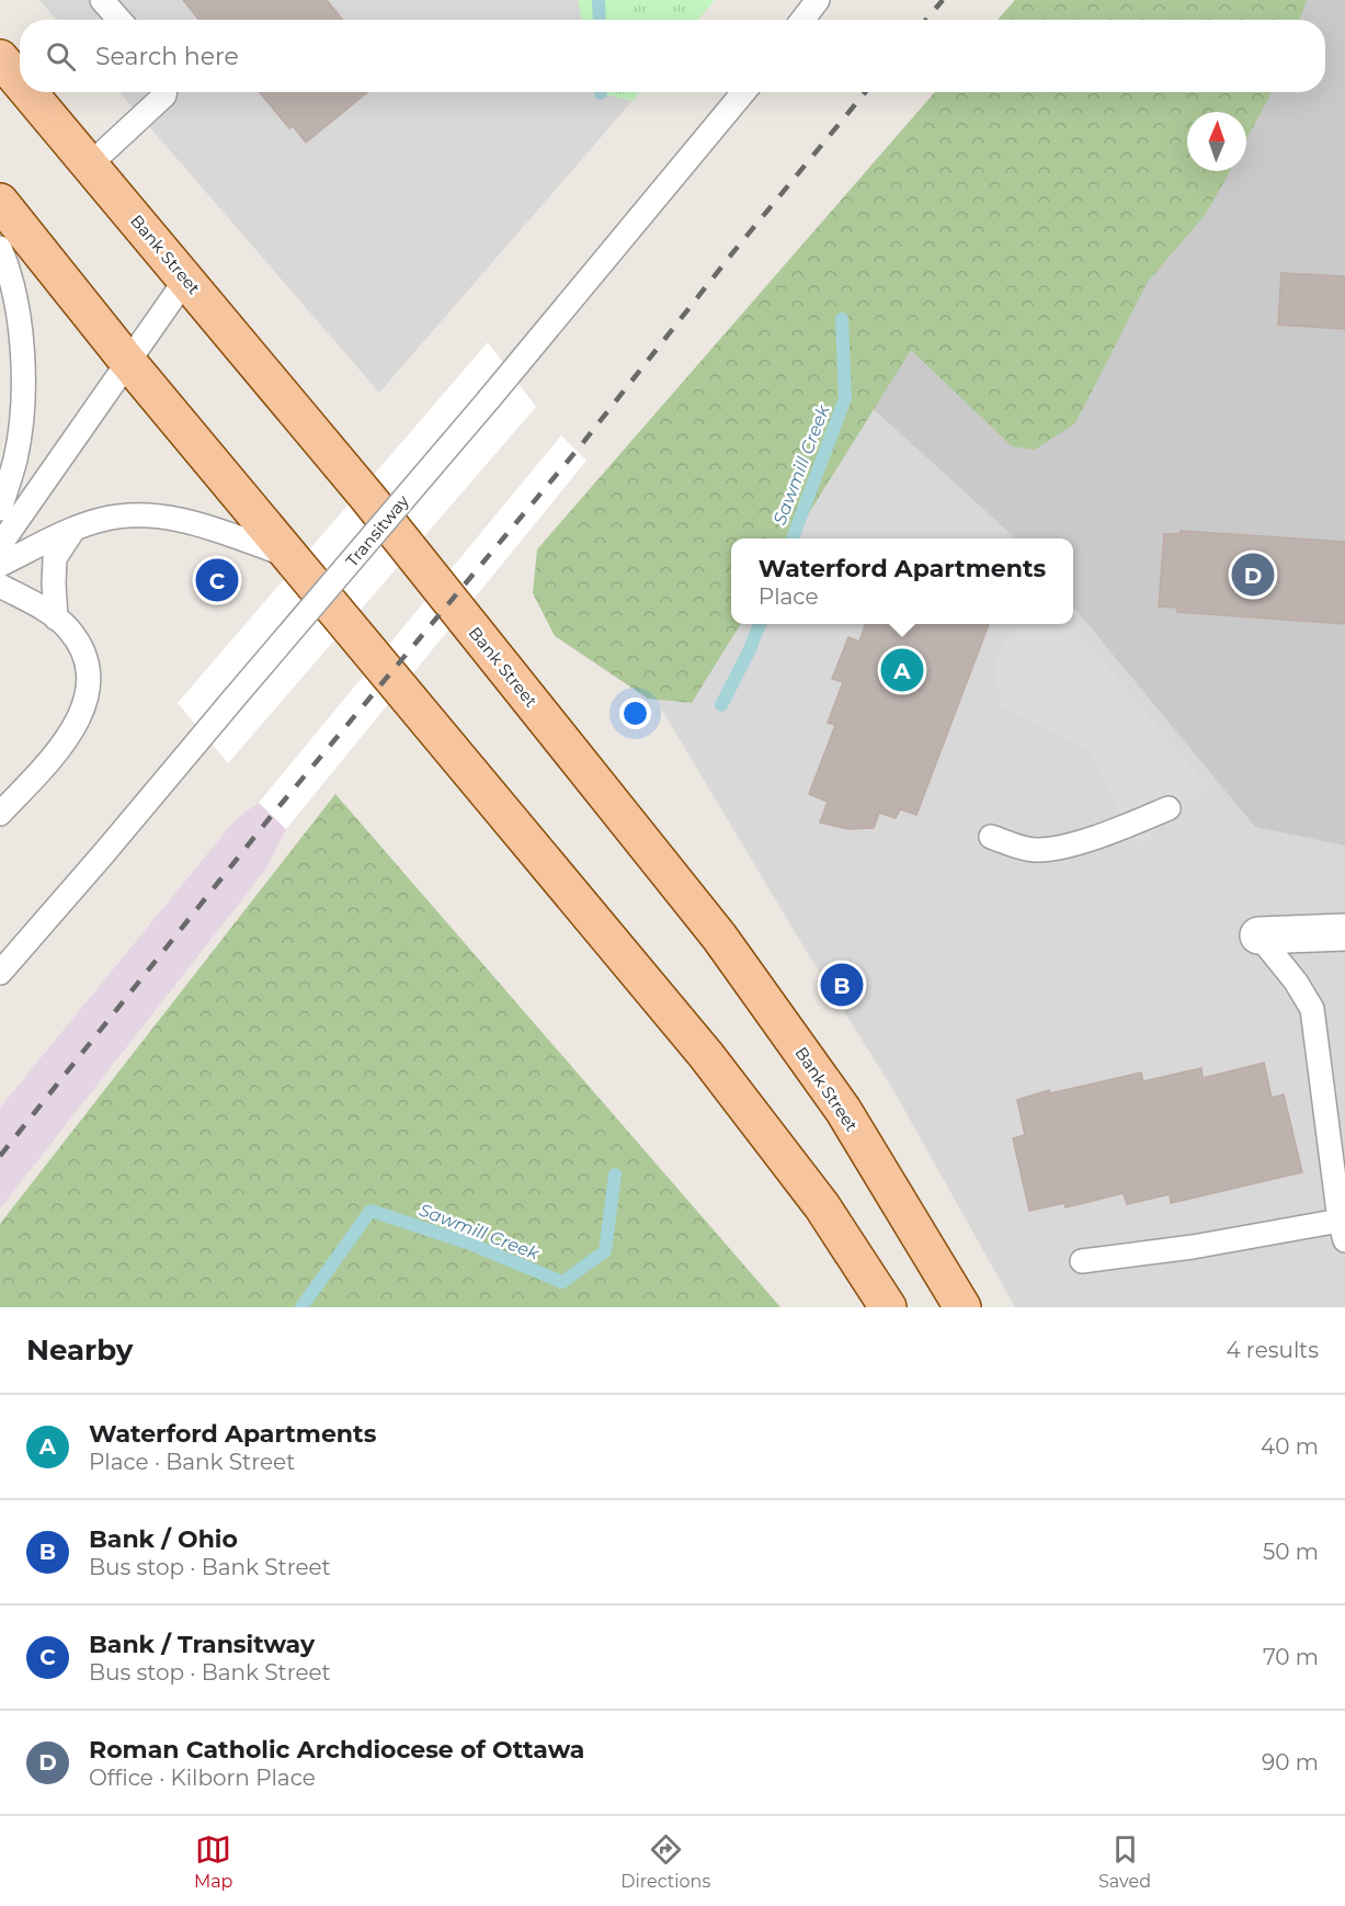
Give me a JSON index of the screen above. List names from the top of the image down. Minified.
{"streets":{"main road":["Bank Street"],"lane":["Transitway"]},"water":["Sawmill Creek"],"north":"top","page":{"search":"Search here","popup":["Waterford Apartments","Place"],"pins":["D","C","A","B"],"heading":["Nearby","4 results"],"list":[{"mark":"A","name":"Waterford Apartments","note":"Place · Bank Street","value":"40 m"},{"mark":"B","name":"Bank / Ohio","note":"Bus stop · Bank Street","value":"50 m"},{"mark":"C","name":"Bank / Transitway","note":"Bus stop · Bank Street","value":"70 m"},{"mark":"D","name":"Roman Catholic Archdiocese of Ottawa","note":"Office · Kilborn Place","value":"90 m"}],"nav":["Map","Directions","Saved"]}}
